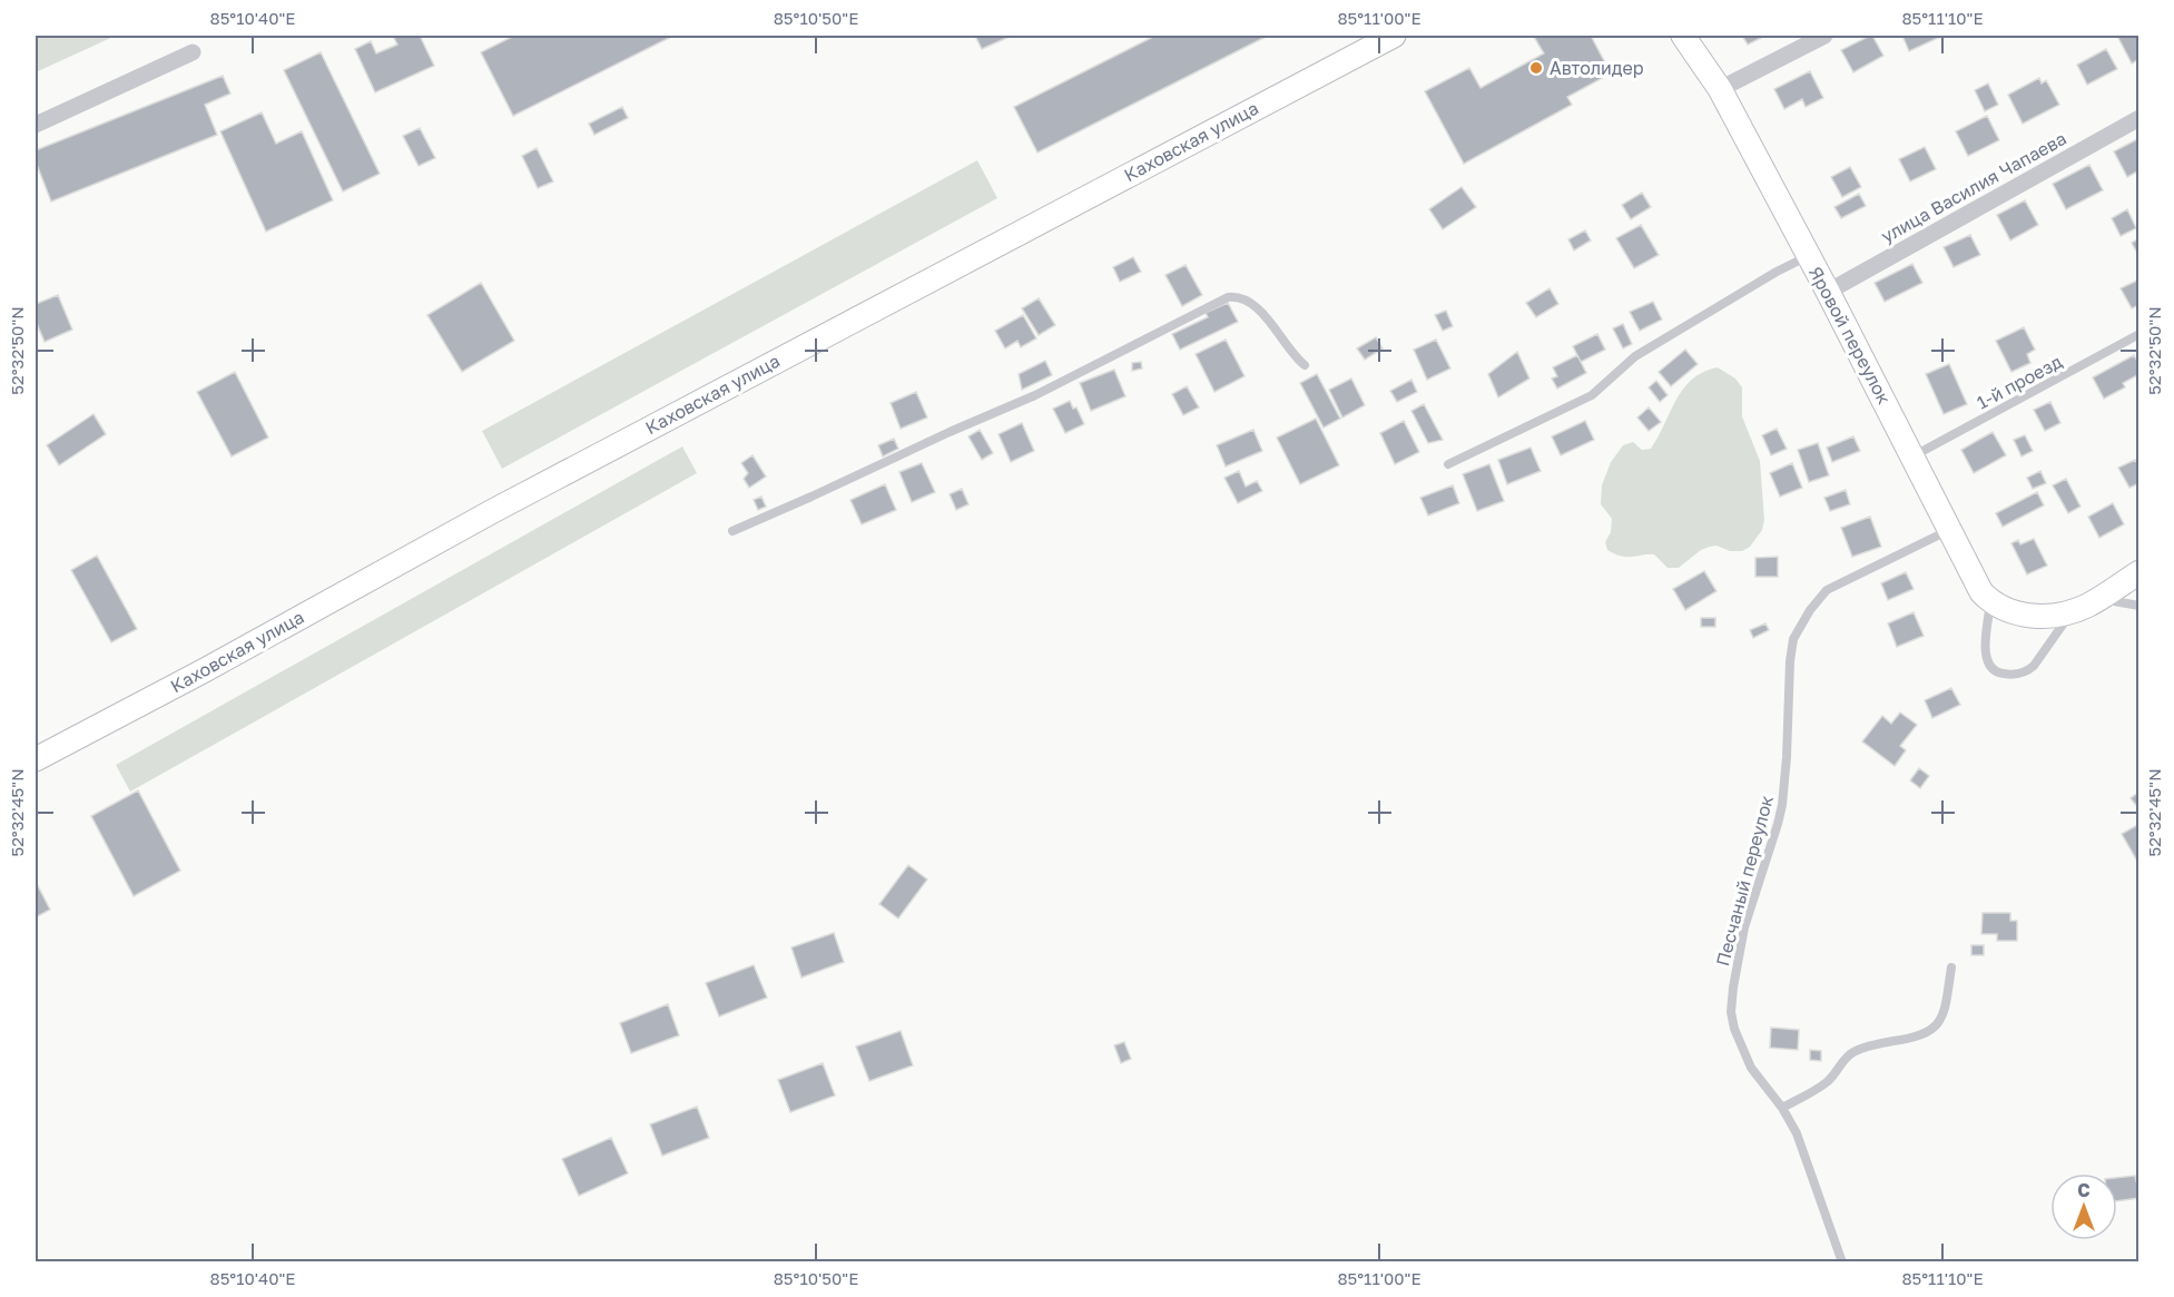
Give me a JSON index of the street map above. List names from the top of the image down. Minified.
{"streets":{"main road":["Каховская улица","Яровой переулок"],"street":["улица Василия Чапаева"],"lane":["1-й проезд","Песчаный переулок"]},"crossings":[["улица Василия Чапаева","Яровой переулок"],["Яровой переулок","1-й проезд"],["Яровой переулок","Песчаный переулок"]],"places":["Автолидер"],"north":"top","coordinates":["85°10'40\"E","85°10'50\"E","85°11'00\"E","85°11'10\"E","52°32'50\"N","52°32'45\"N"]}
